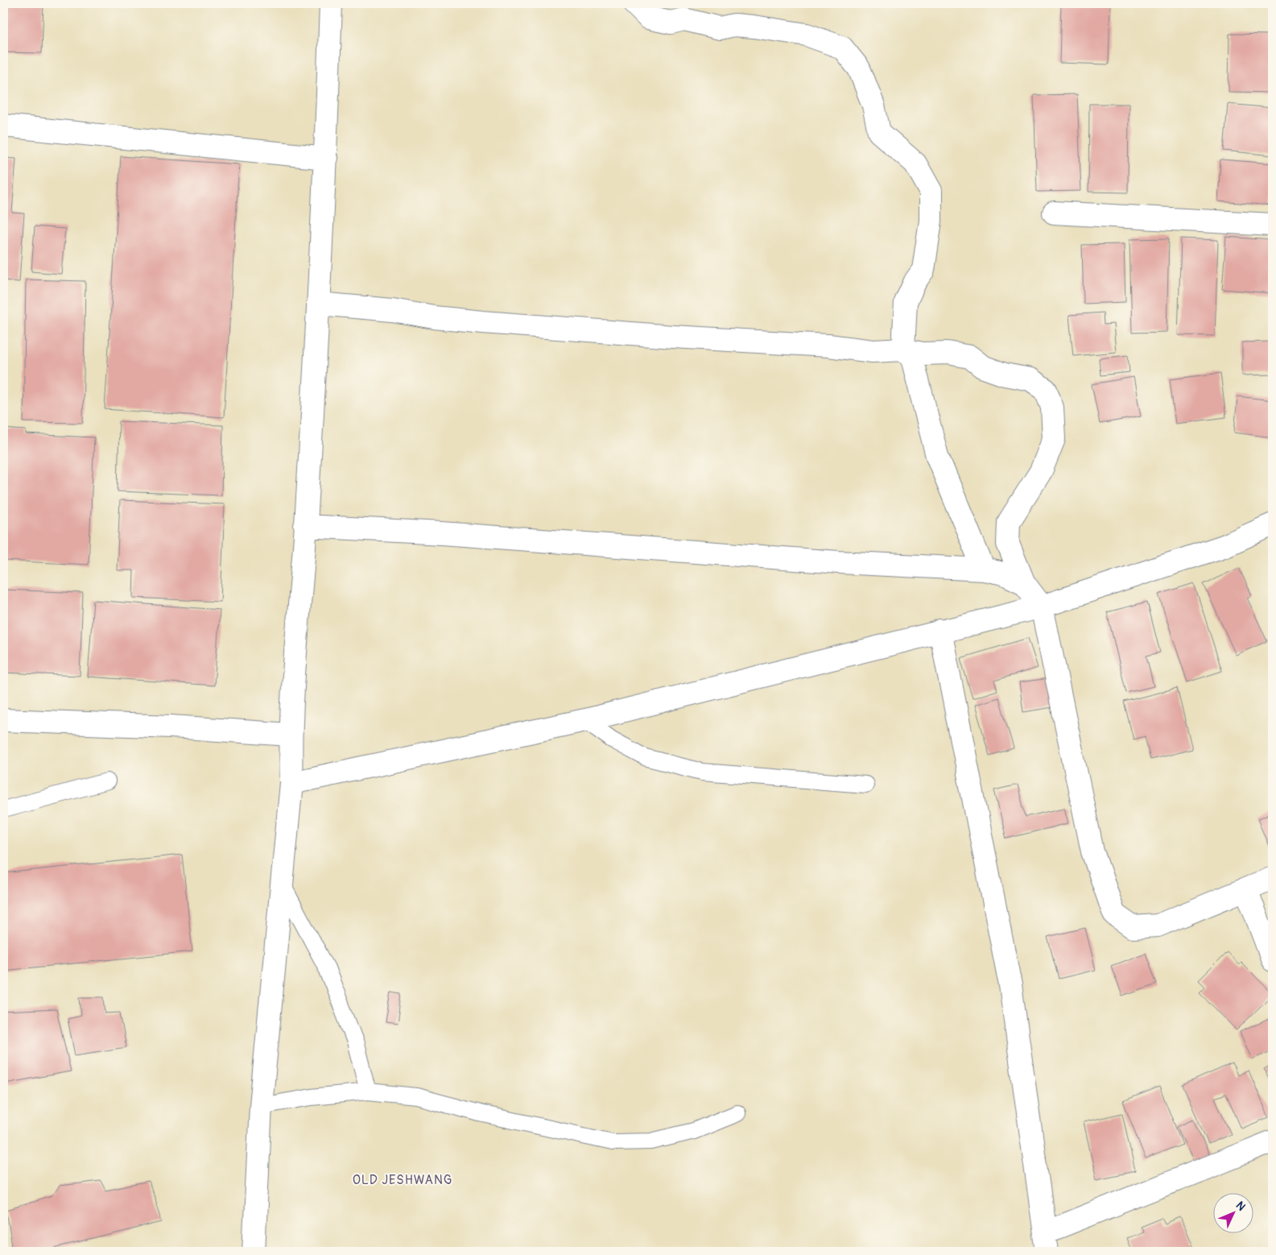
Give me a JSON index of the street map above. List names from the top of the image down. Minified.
{"districts":["OLD JESHWANG"],"north":"top right"}
